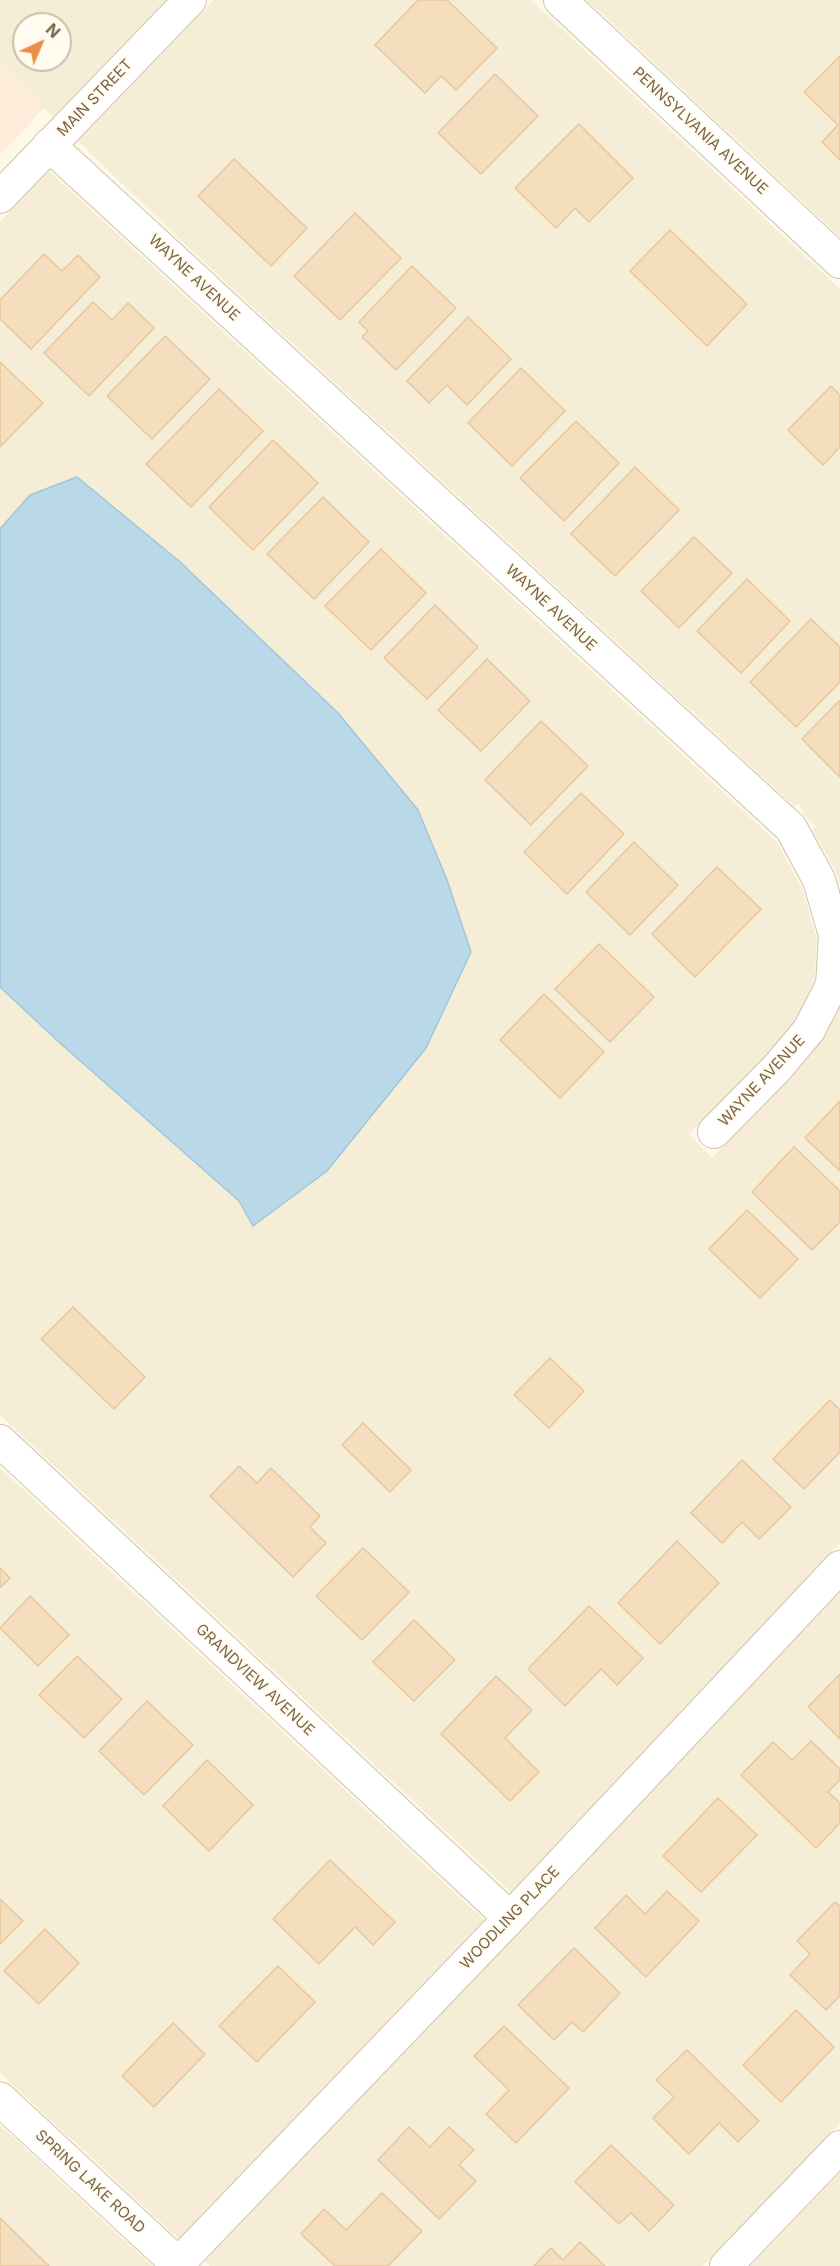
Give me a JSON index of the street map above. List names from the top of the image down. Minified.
{"streets":{"street":["MAIN STREET","PENNSYLVANIA AVENUE","WAYNE AVENUE","GRANDVIEW AVENUE","WOODLING PLACE","SPRING LAKE ROAD"]},"crossings":[["MAIN STREET","WAYNE AVENUE"],["GRANDVIEW AVENUE","WOODLING PLACE"],["WOODLING PLACE","SPRING LAKE ROAD"]],"north":"top right"}
